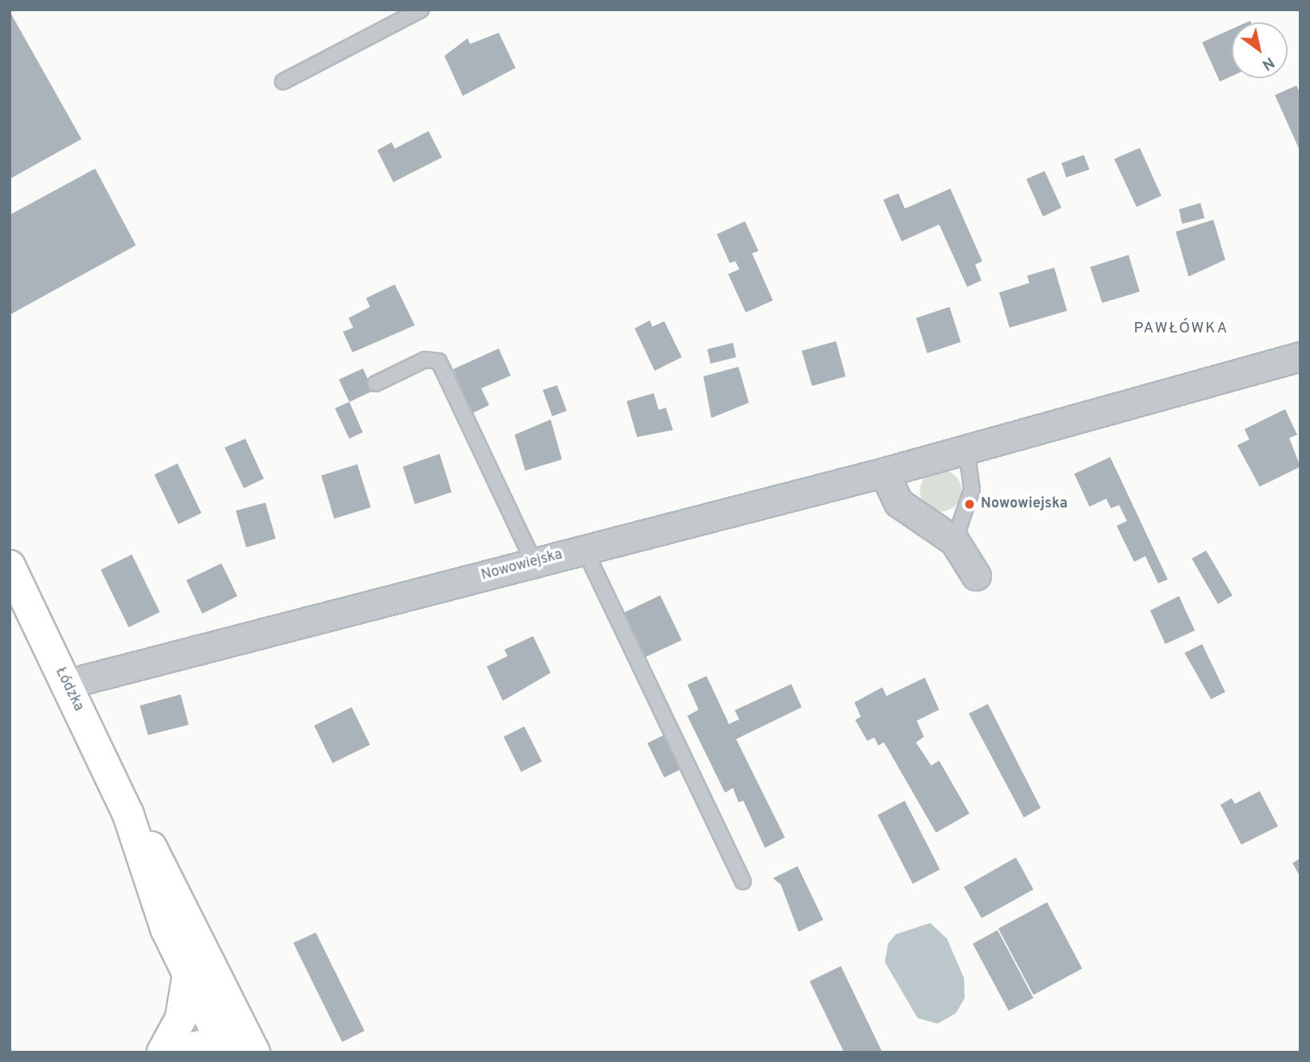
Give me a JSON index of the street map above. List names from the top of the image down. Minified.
{"streets":{"main road":["Łódzka"],"street":["Nowowiejska"]},"crossings":[["Nowowiejska","Łódzka"]],"districts":["PAWŁÓWKA"],"places":["Nowowiejska"],"north":"bottom right"}
